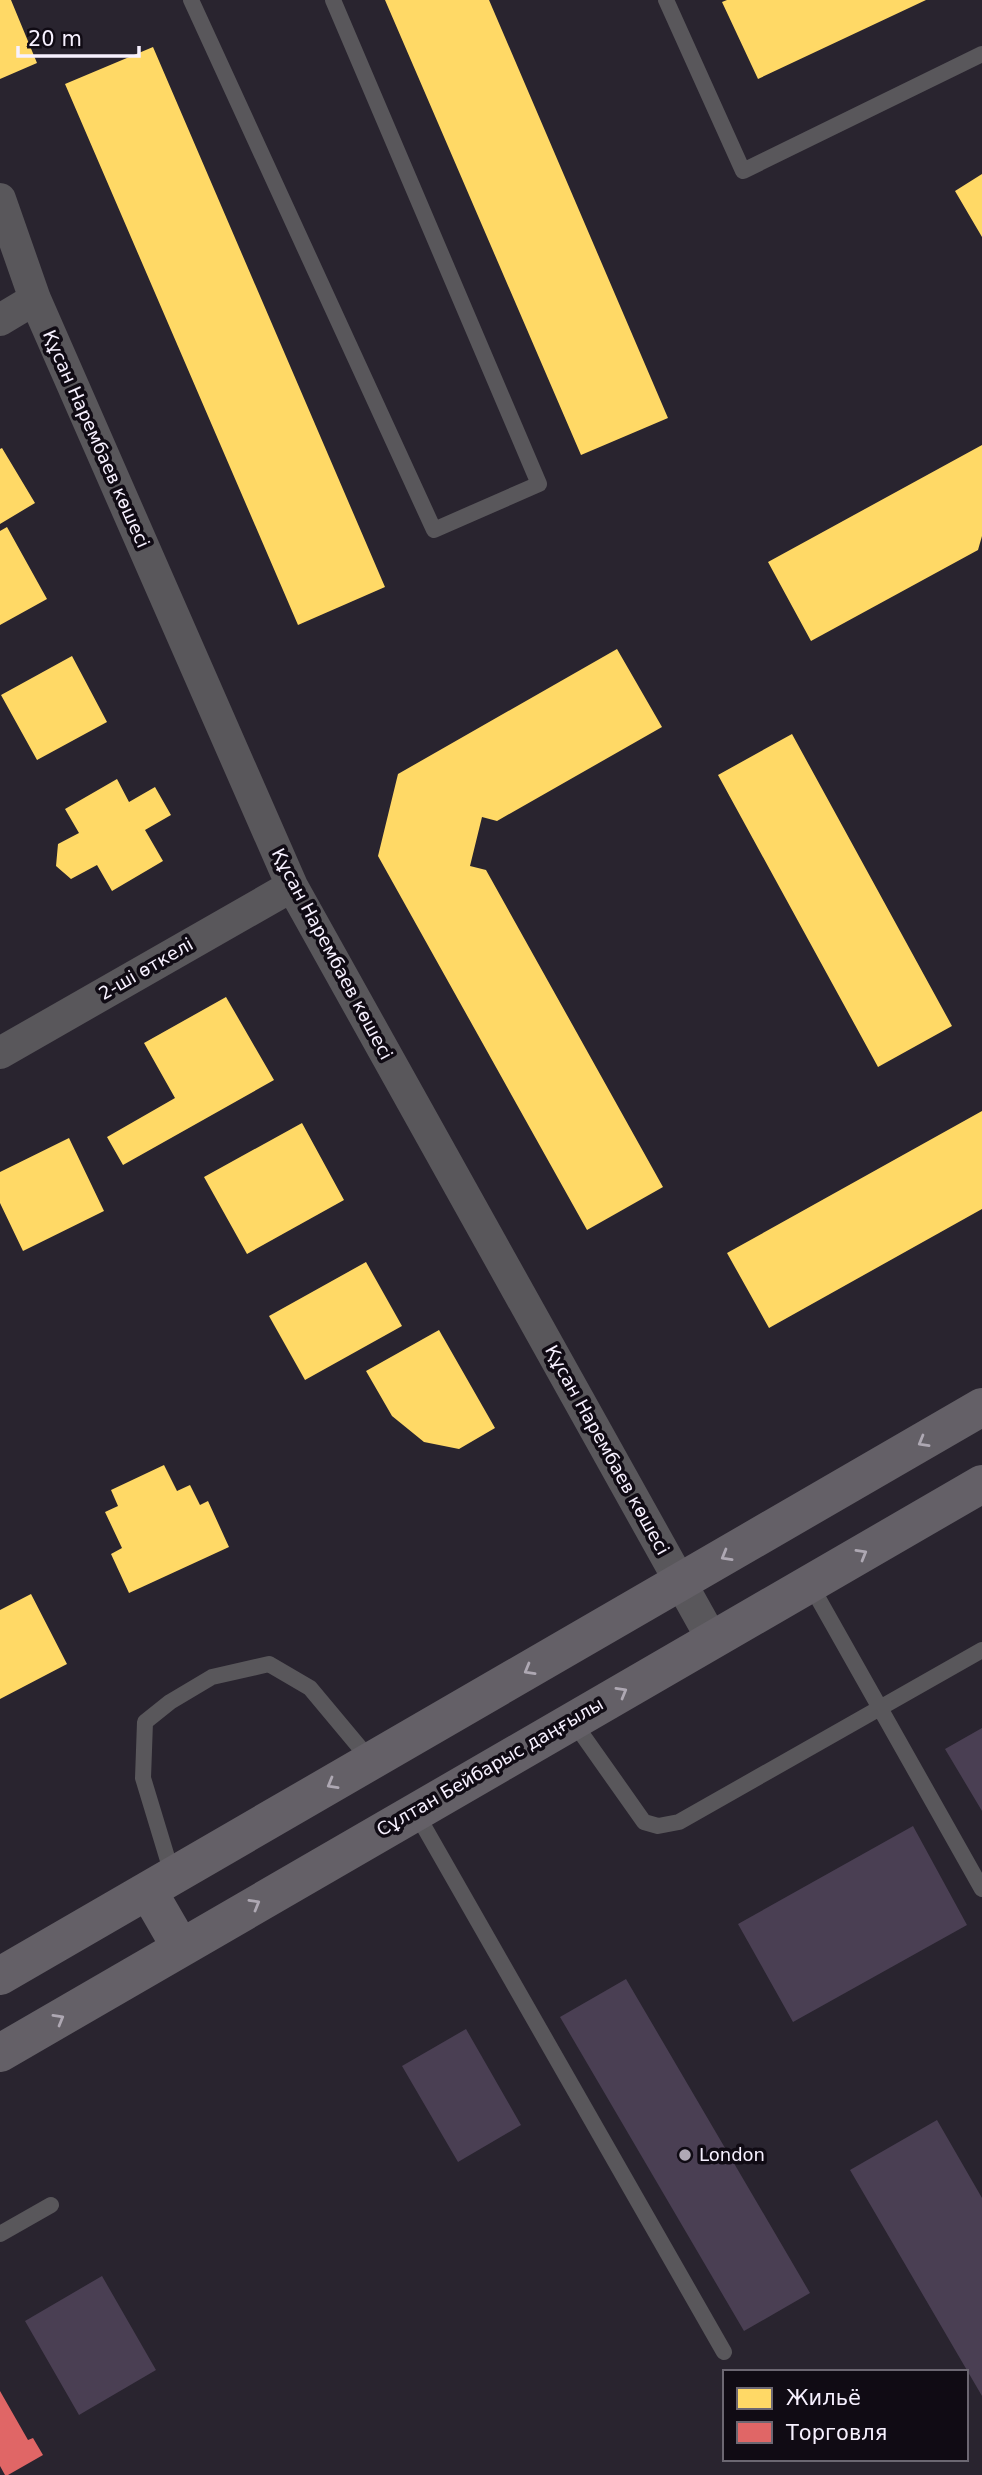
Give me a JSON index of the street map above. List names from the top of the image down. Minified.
{"streets":{"main road":["Сұлтан Бейбарыс даңғылы"],"street":["Құсан Нарембаев көшесі","2-ші өткелі"]},"crossings":[["Құсан Нарембаев көшесі","2-ші өткелі"],["Құсан Нарембаев көшесі","Сұлтан Бейбарыс даңғылы"]],"places":["London"],"legend":["Жильё","Торговля"],"scale_bar":"20 m"}
